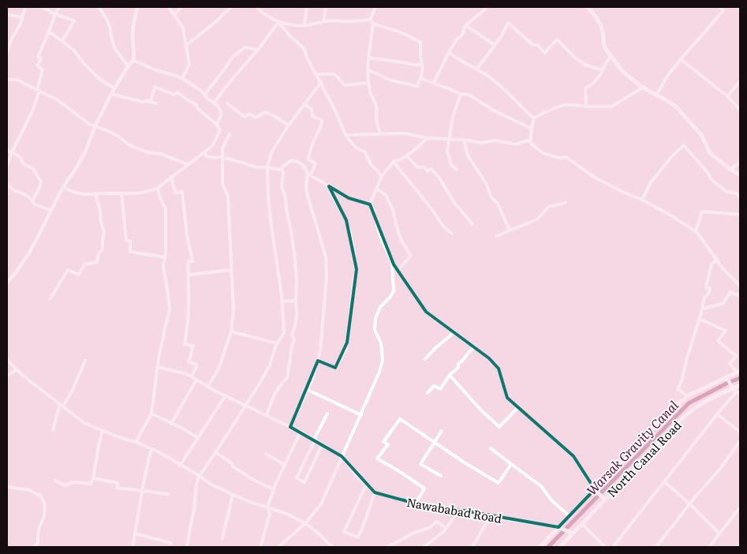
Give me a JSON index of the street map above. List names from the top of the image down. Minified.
{"streets":{"main road":["North Canal Road"],"street":["Nawababad Road"]},"water":["Warsak Gravity Canal"]}
